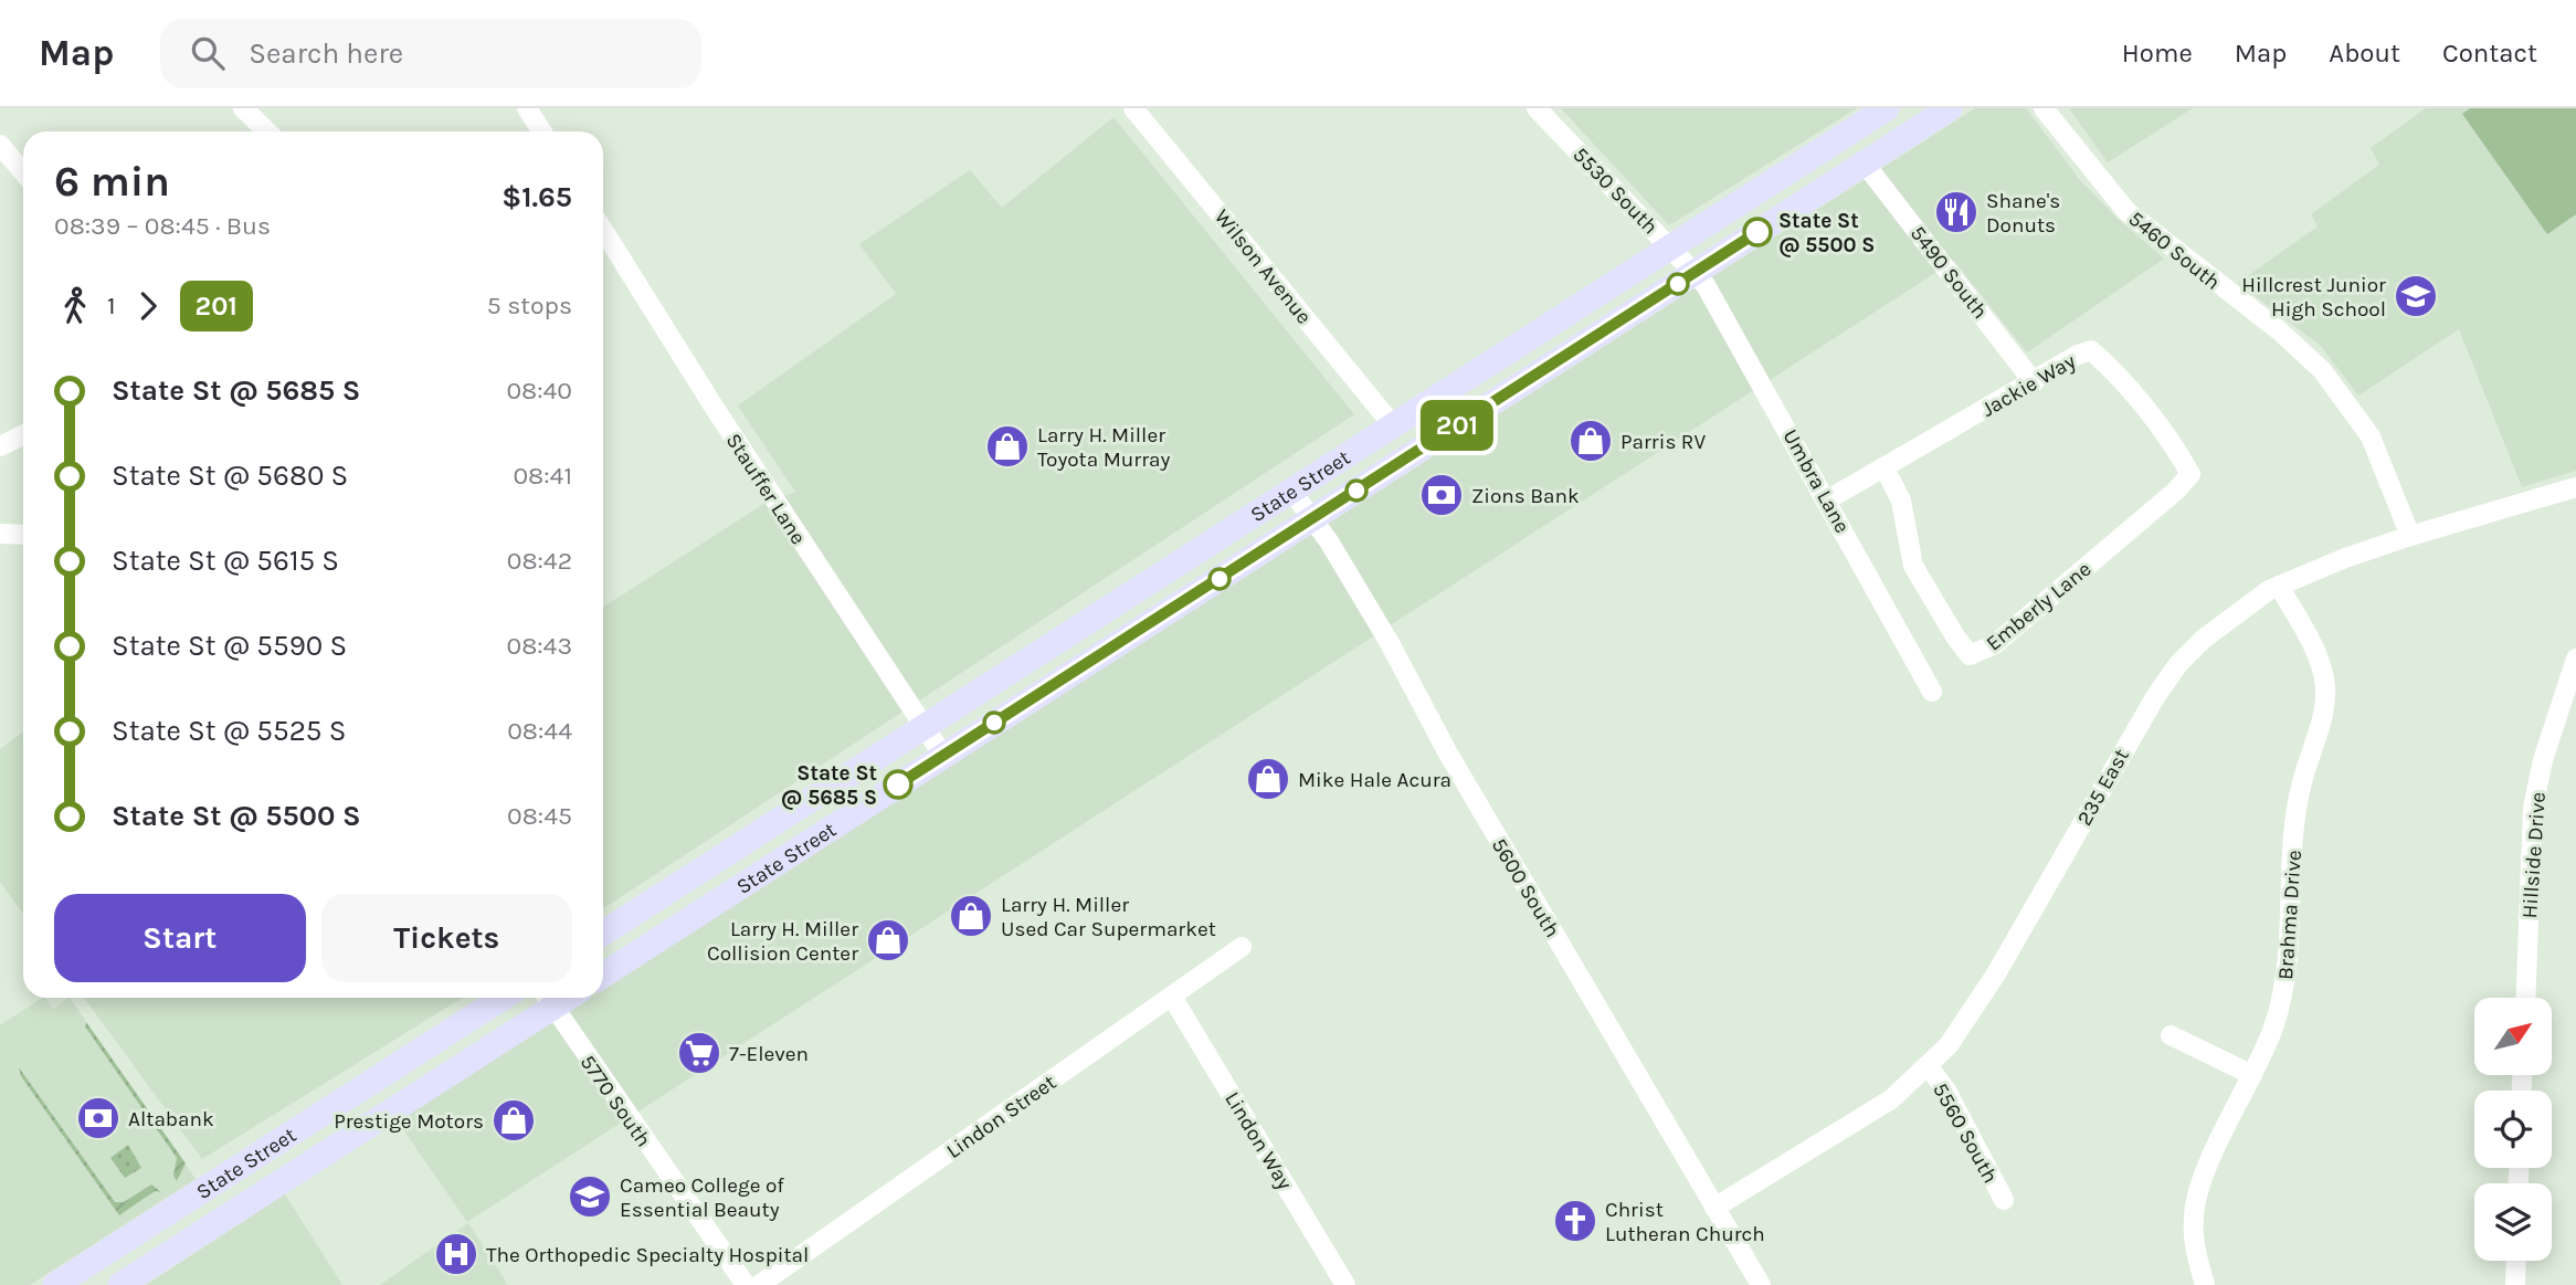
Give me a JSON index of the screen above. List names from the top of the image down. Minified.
{"streets":{"main road":["State Street"],"street":["5530 South","5460 South","Wilson Avenue","5490 South","Jackie Way","Umbra Lane","Stauffer Lane","Emberly Lane","235 East","Hillside Drive","5600 South","Brahma Drive","5770 South","Lindon Street","5560 South","Lindon Way"]},"crossings":[["5530 South","Umbra Lane"],["5530 South","State Street"],["5460 South","235 East"],["Wilson Avenue","State Street"],["5490 South","Jackie Way"],["5490 South","State Street"],["Jackie Way","Umbra Lane"],["Jackie Way","Emberly Lane"],["Umbra Lane","State Street"],["State Street","Stauffer Lane"],["State Street","5600 South"],["State Street","5770 South"],["235 East","5600 South"],["235 East","Brahma Drive"],["235 East","5560 South"],["Lindon Street","Lindon Way"]],"places":{"restaurant":["Shane's Donuts"],"other":["State St @ 5500 S","State St @ 5685 S"],"school or university":["Hillcrest Junior High School","Cameo College of Essential Beauty"],"shop":["Parris RV","Larry H. Miller Toyota Murray","Mike Hale Acura","Larry H. Miller Used Car Supermarket","Larry H. Miller Collision Center","Prestige Motors"],"bank":["Zions Bank","Altabank"],"supermarket":["7-Eleven"],"church":["Christ Lutheran Church"],"hospital":["The Orthopedic Specialty Hospital"]},"lines":["bus line 201"],"north":"top right","page":{"header":"Map","search":"Search here","nav":["Home","Map","About","Contact"],"on_map":"201","heading":["6 min","08:39 – 08:45 · Bus","$1.65"],"legs":["1","201","5 stops"],"list":[{"name":"State St @ 5685 S","value":"08:40"},{"name":"State St @ 5680 S","value":"08:41"},{"name":"State St @ 5615 S","value":"08:42"},{"name":"State St @ 5590 S","value":"08:43"},{"name":"State St @ 5525 S","value":"08:44"},{"name":"State St @ 5500 S","value":"08:45"}],"buttons":["Start","Tickets"]}}
